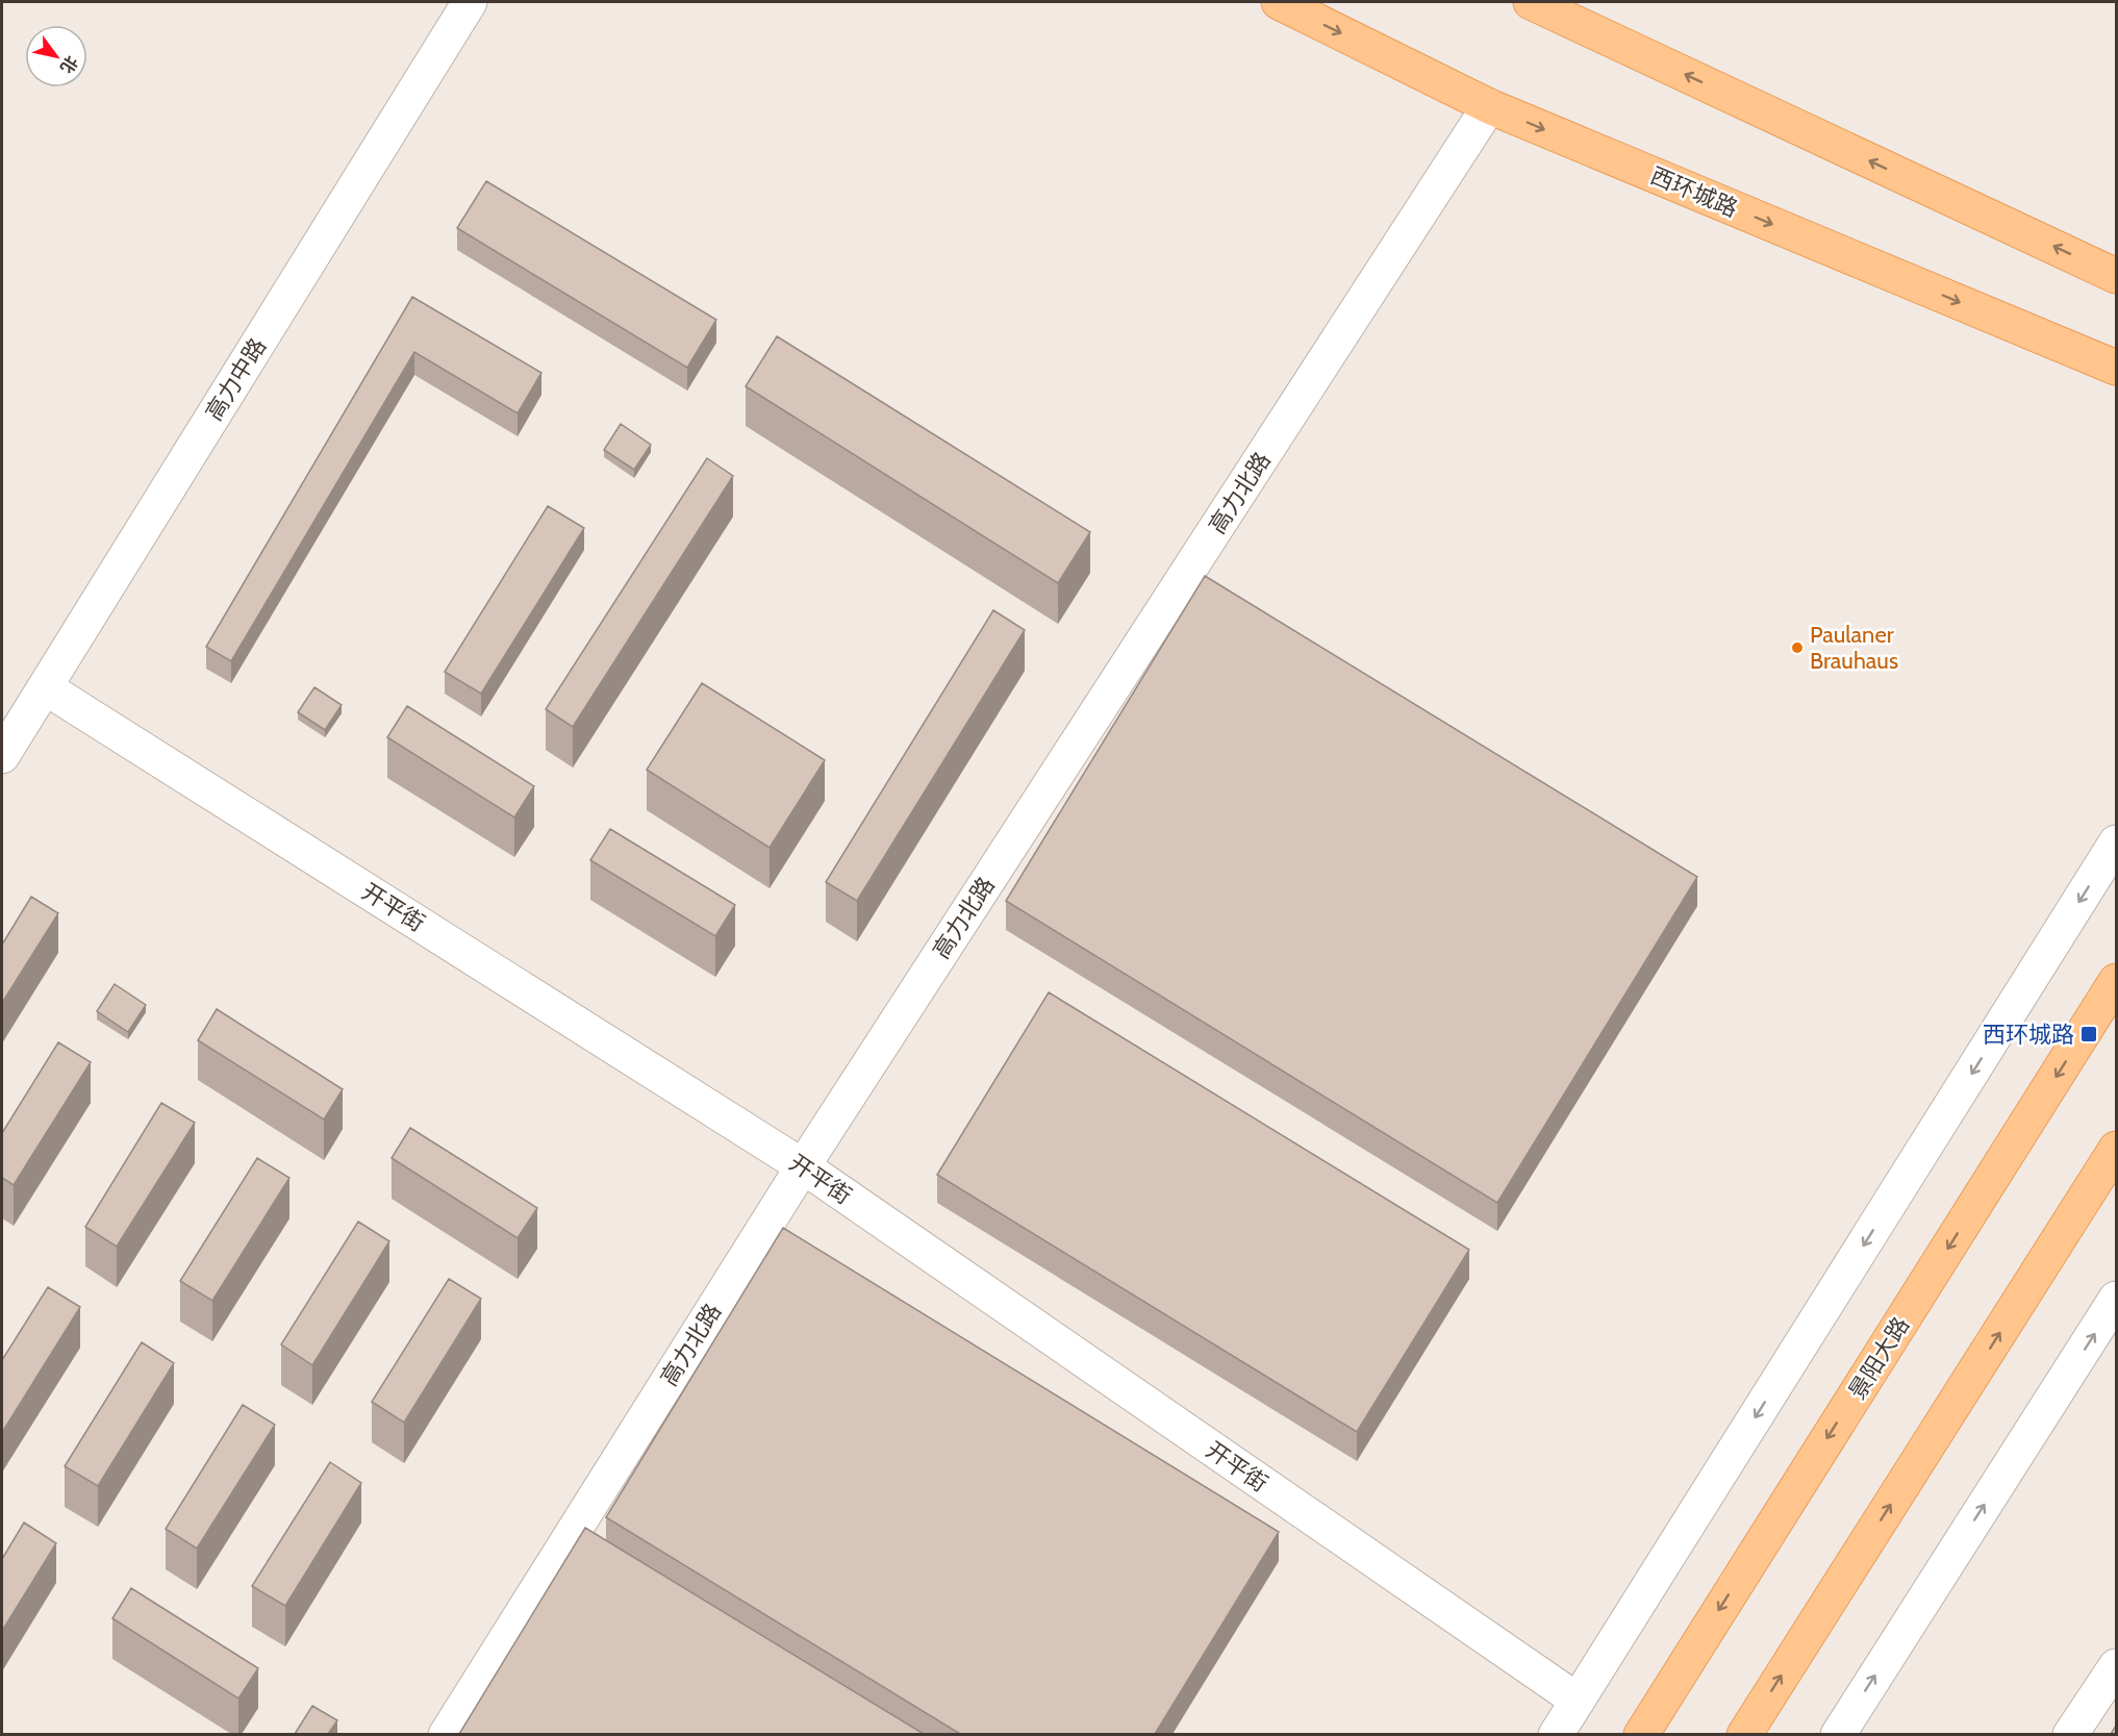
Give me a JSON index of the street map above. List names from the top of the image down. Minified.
{"streets":{"main road":["西环城路","景阳大路"],"street":["高力中路","高力北路","开平街"]},"crossings":[["西环城路","高力北路"],["高力中路","开平街"],["高力北路","开平街"]],"places":{"other":["Paulaner Brauhaus"],"transit":["西环城路"]},"north":"bottom right"}
